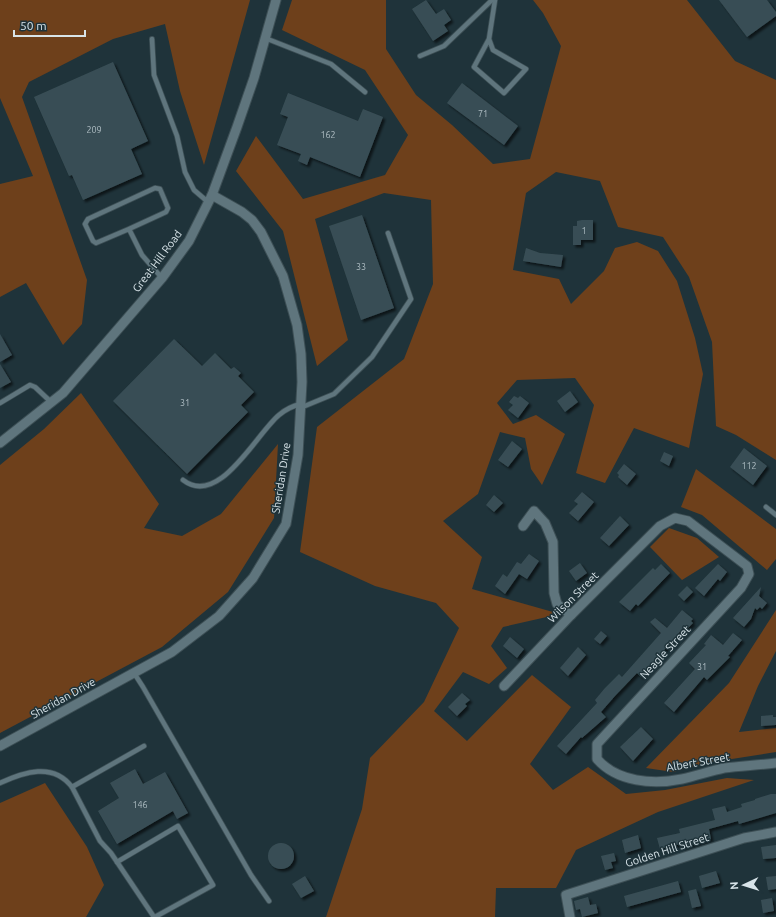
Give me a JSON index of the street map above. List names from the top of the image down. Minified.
{"streets":{"street":["Great Hill Road","Sheridan Drive","Wilson Street","Neagle Street","Albert Street","Golden Hill Street"]},"crossings":[["Great Hill Road","Sheridan Drive"],["Wilson Street","Neagle Street"],["Neagle Street","Albert Street"]],"house_numbers":["71","209","162","1","33","31","112","31","146"],"scale_bar":"50 m","north":"left"}
